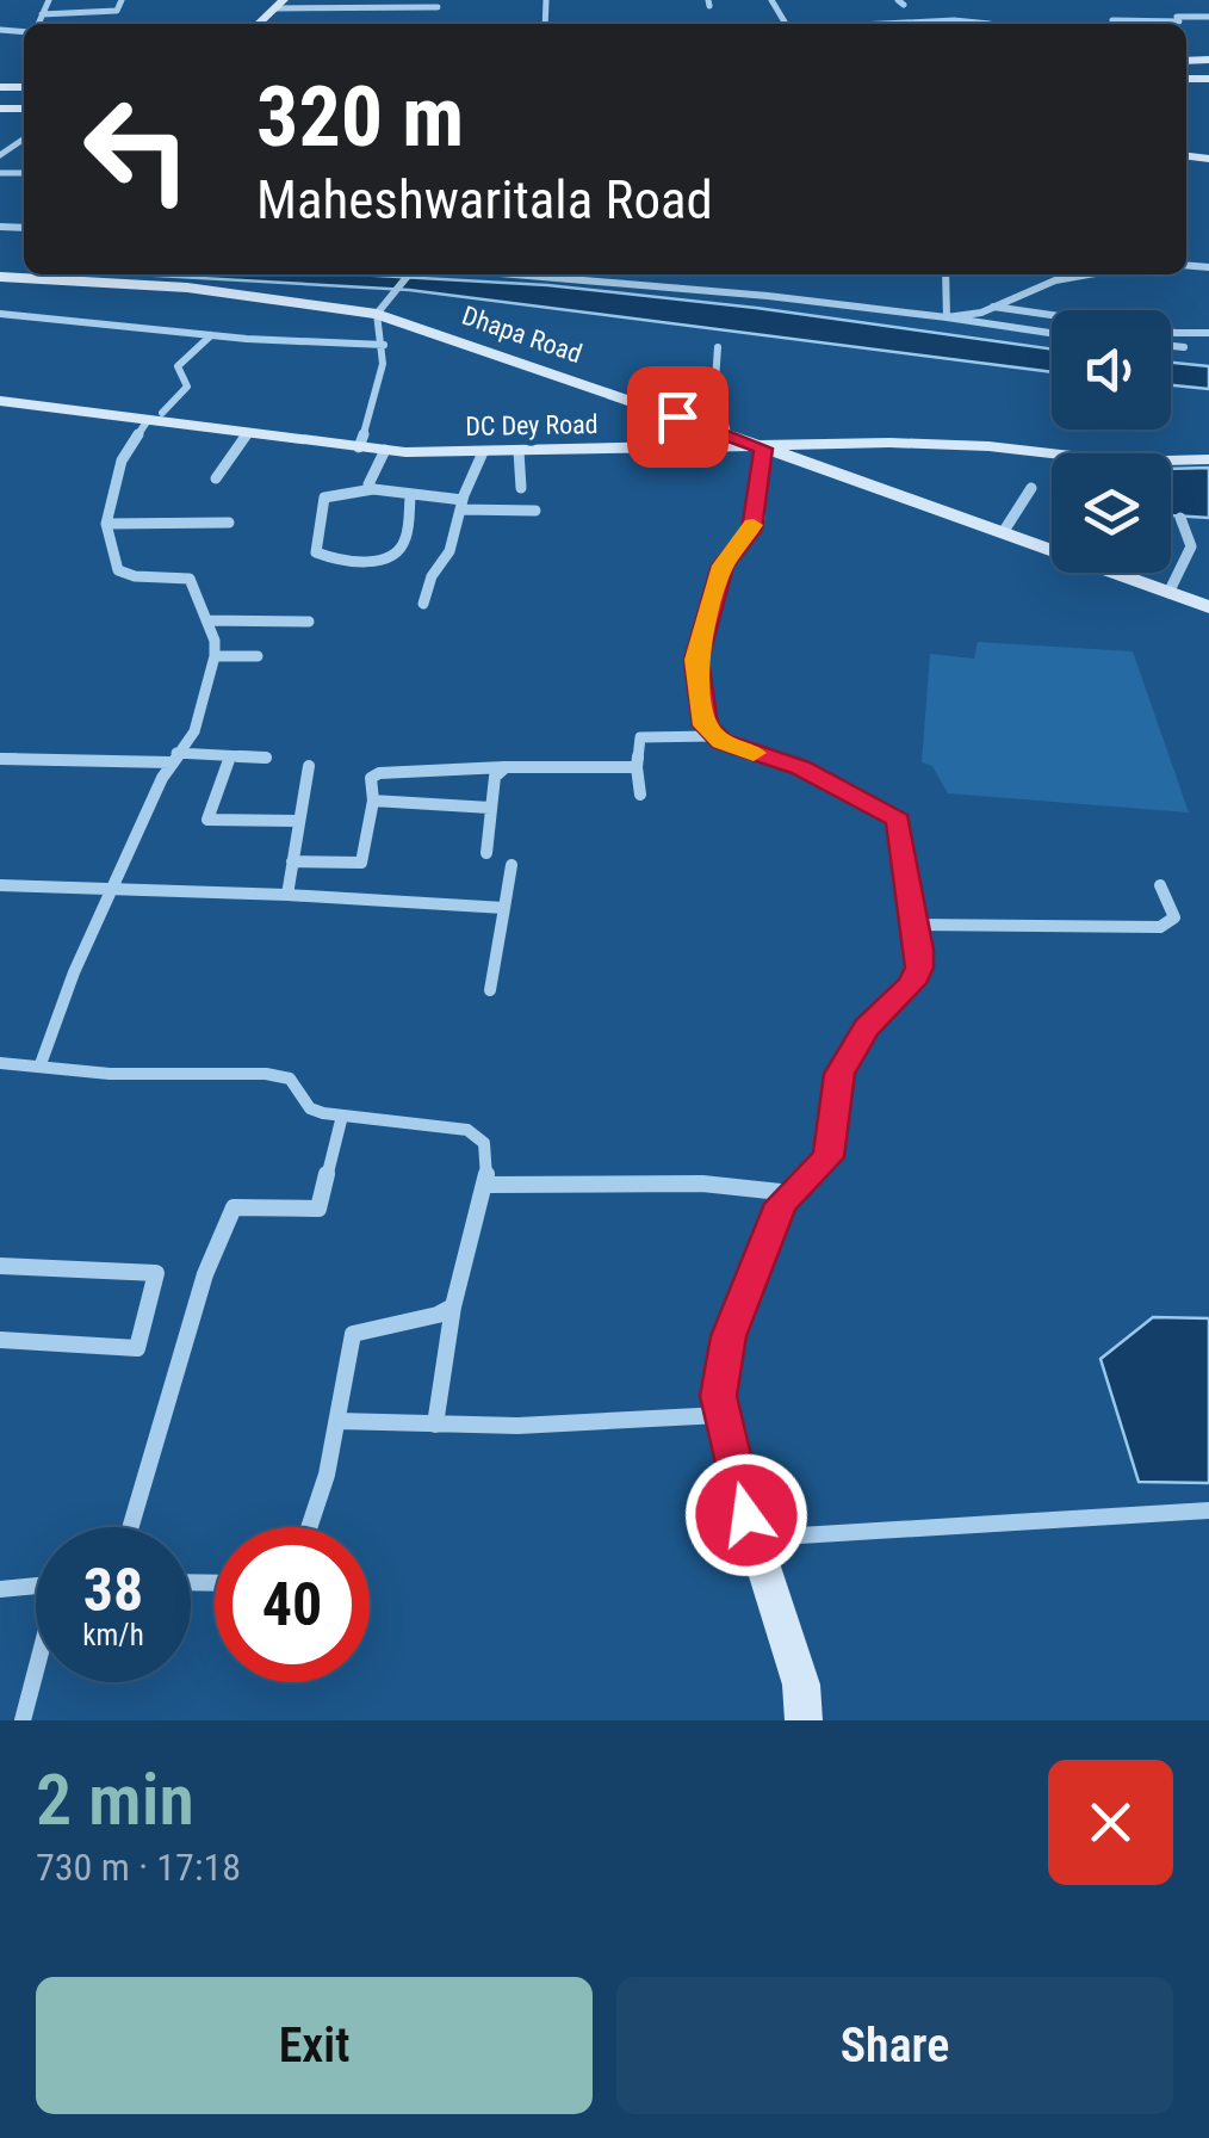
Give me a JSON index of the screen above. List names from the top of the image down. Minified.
{"streets":{"street":["Dhapa Road","DC Dey Road"]},"crossings":[["Dhapa Road","DC Dey Road"]],"page":{"turn":["320 m","Maheshwaritala Road"],"speed":"38 km/h","limit":"40","heading":["2 min","730 m · 17:18"],"buttons":["Exit","Share"]}}
